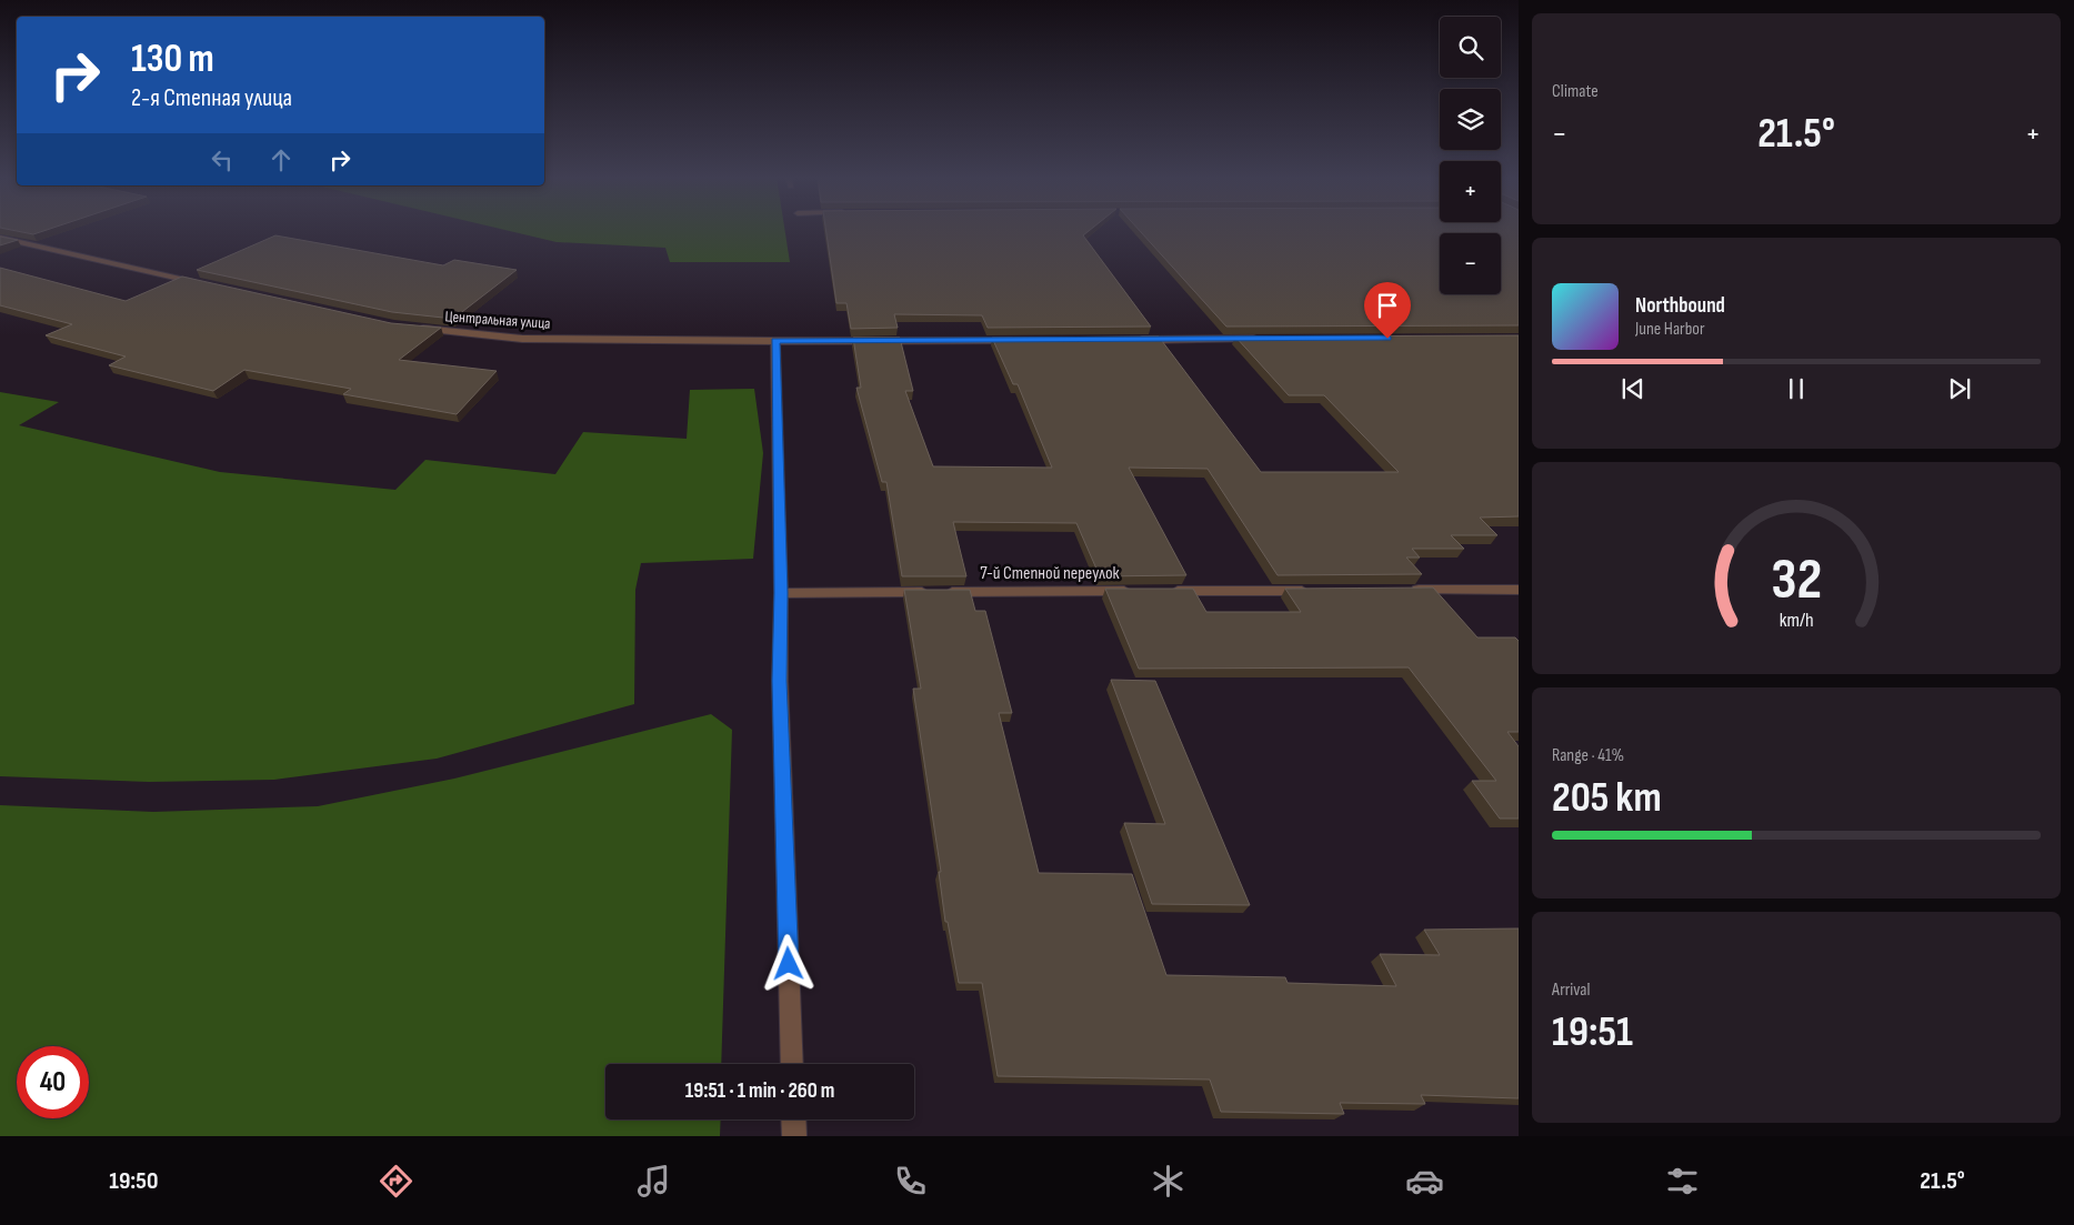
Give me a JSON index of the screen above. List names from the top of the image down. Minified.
{"streets":{"street":["Центральная улица","7-й Степной переулок"]},"page":{"tile":["Climate",["Range · 41%","205 km"],["Arrival","19:51"]],"map_buttons":["+","−"],"turn":["130 m","2-я Степная улица"],"heat":["−","21.5°","+"],"song":["Northbound","June Harbor"],"limit":"40","trip":"19:51 · 1 min · 260 m","tabs":["19:50","21.5°"],"gauge":["32","km/h"]}}
